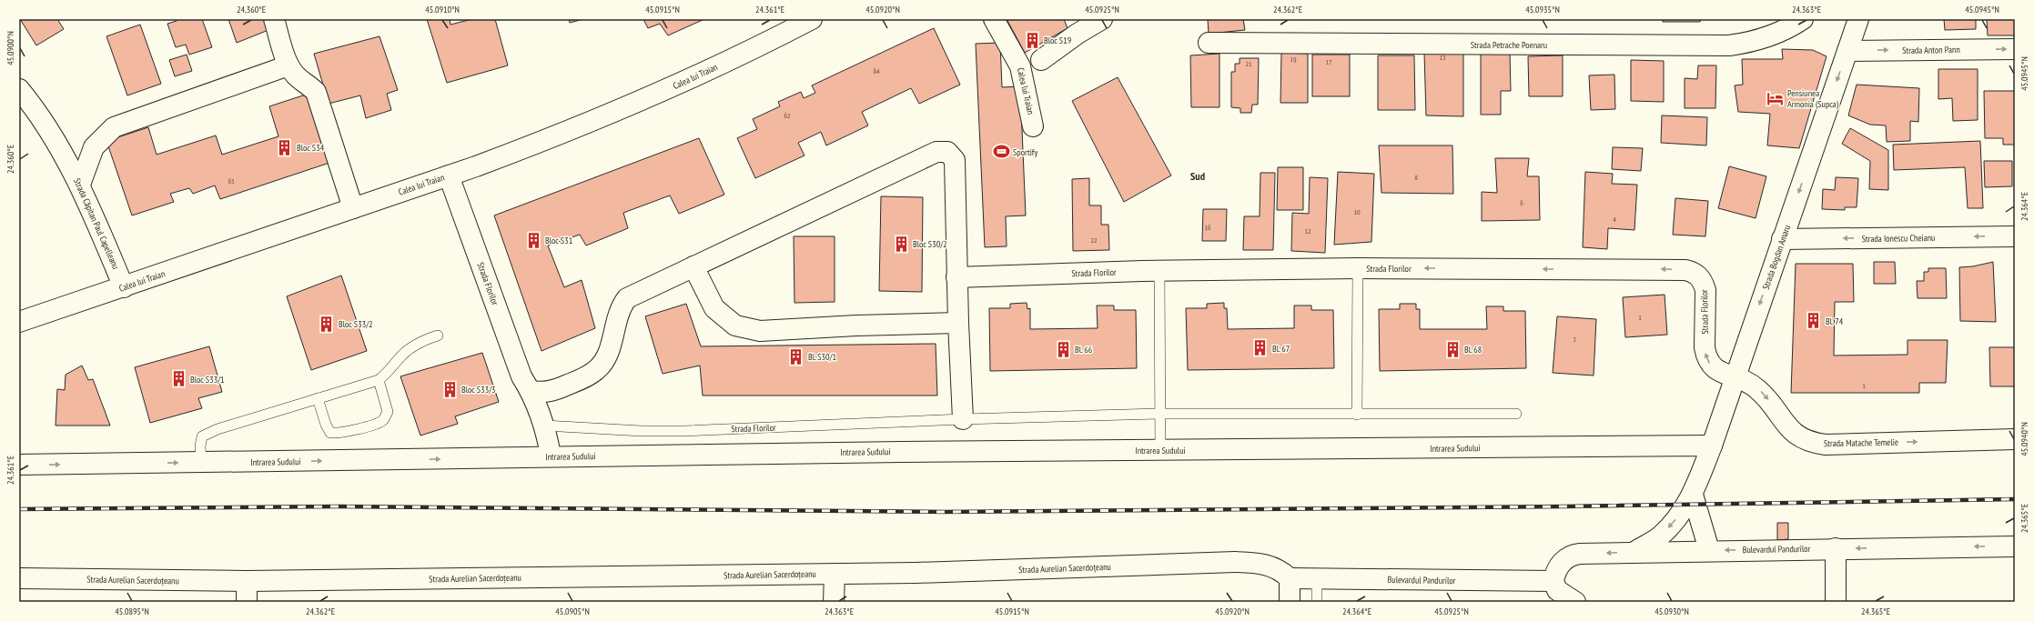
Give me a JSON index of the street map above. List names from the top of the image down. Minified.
{"streets":{"street":["Strada Petrache Poenaru","Strada Anton Pann","Calea lui Traian","Strada Căpitan Paul Capelleanu","Strada Ionescu Cheianu","Strada Bogdan Amaru","Strada Florilor","Strada Matache Temelie","Intrarea Sudului","Bulevardul Pandurilor","Strada Aurelian Sacerdoțeanu"]},"crossings":[["Strada Anton Pann","Strada Bogdan Amaru"],["Calea lui Traian","Strada Căpitan Paul Capelleanu"],["Calea lui Traian","Strada Florilor"],["Strada Ionescu Cheianu","Strada Bogdan Amaru"],["Strada Bogdan Amaru","Strada Florilor"],["Strada Bogdan Amaru","Strada Matache Temelie"],["Strada Bogdan Amaru","Intrarea Sudului"],["Strada Bogdan Amaru","Bulevardul Pandurilor"],["Strada Florilor","Strada Matache Temelie"],["Strada Florilor","Intrarea Sudului"],["Bulevardul Pandurilor","Strada Aurelian Sacerdoțeanu"]],"one_way":["Strada Anton Pann","Strada Ionescu Cheianu","Strada Bogdan Amaru","Strada Matache Temelie","Bulevardul Pandurilor"],"districts":["Sud"],"places":{"building":["Bloc S19","Bloc S34","Bloc S31","Bloc S30/2","Bl. 74","Bloc S33/2","Bl. 67","Bl. 66","Bl. 68","Bl. S30/1","Bloc S33/1","Bloc S33/3"],"hotel":["Pensiunea Armonia (Supca)"],"sports":["Sportify"]},"house_numbers":["13","19","17","21","64","62","8","65","6","10","4","16","12","22","1","3","1"],"coordinates":["24.360°E","45.0910°N","45.0915°N","24.361°E","45.0920°N","45.0925°N","24.362°E","45.0935°N","24.363°E","45.0945°N","45.0900°N","24.364°E","45.0940°N","24.365°E","45.0895°N","45.0905°N","45.0930°N"]}
